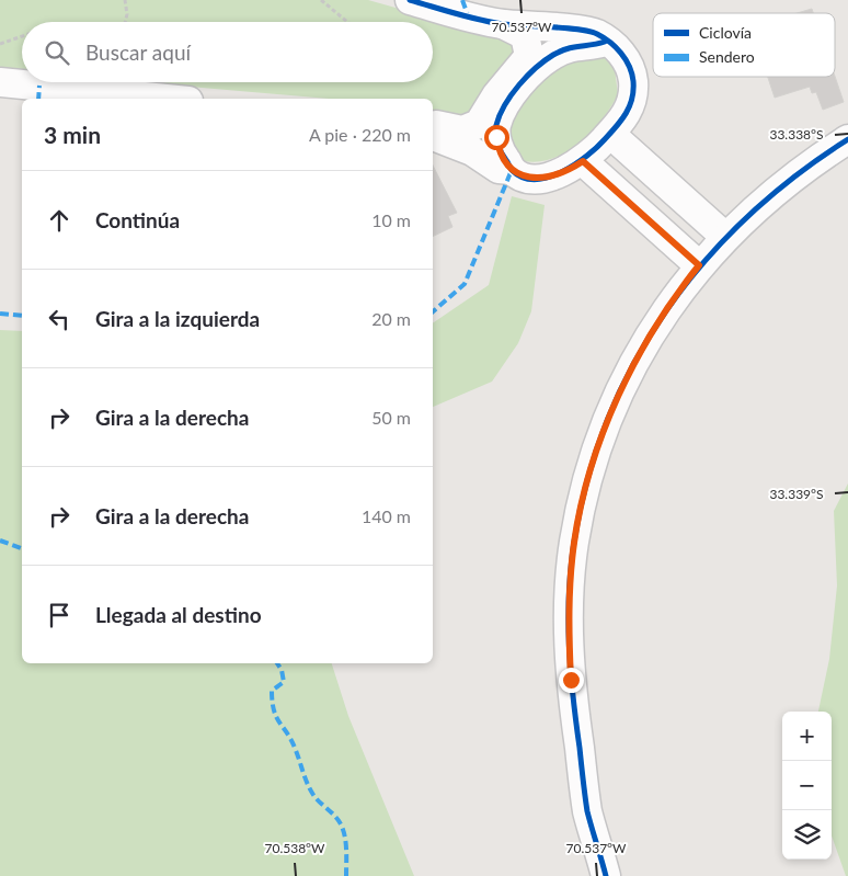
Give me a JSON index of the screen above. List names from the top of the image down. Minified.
{"legend":["Ciclovía","Sendero"],"page":{"search":"Buscar aquí","heading":["3 min","A pie · 220 m"],"list":[["Continúa","10 m"],["Gira a la izquierda","20 m"],["Gira a la derecha","50 m"],["Gira a la derecha","140 m"],"Llegada al destino"],"map_buttons":["+","−"]},"coordinates":["70.537°W","33.338°S","33.339°S","70.538°W"]}
